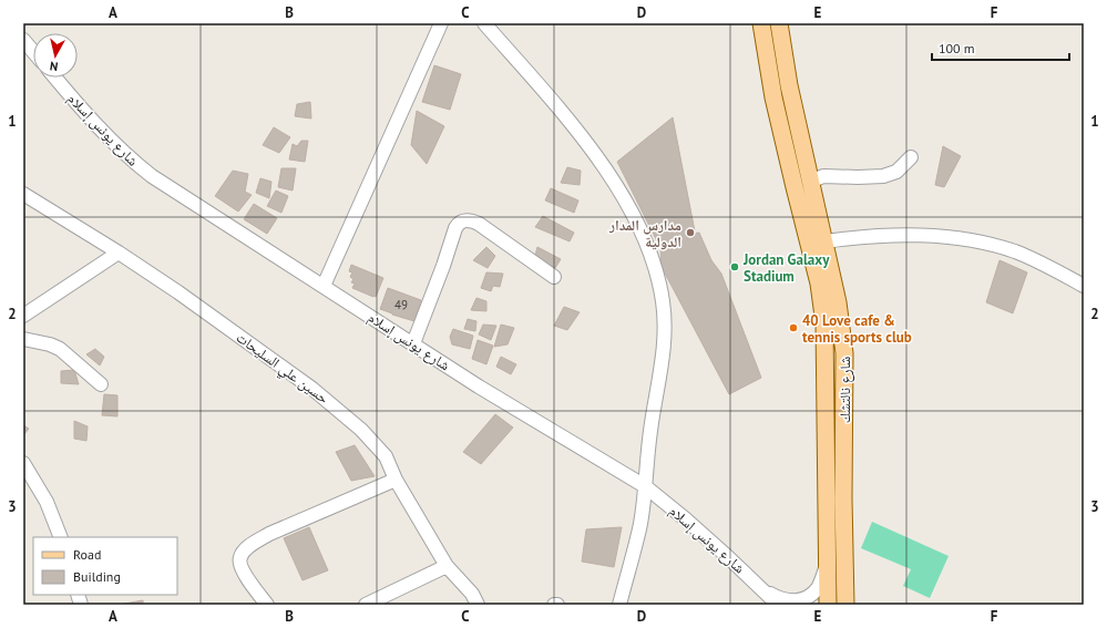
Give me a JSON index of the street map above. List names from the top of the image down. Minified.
{"streets":{"main road":["شارع نالتشك"],"street":["شارع يونس إسلام","حسين علي السليحات"]},"places":["مدارس المدار الدولية","Jordan Galaxy Stadium","40 Love cafe & tennis sports club"],"house_numbers":["49"],"legend":["Road","Building"],"scale_bar":"100 m","north":"bottom","grid":{"columns":["A","B","C","D","E","F"],"rows":["1","2","3"]}}
